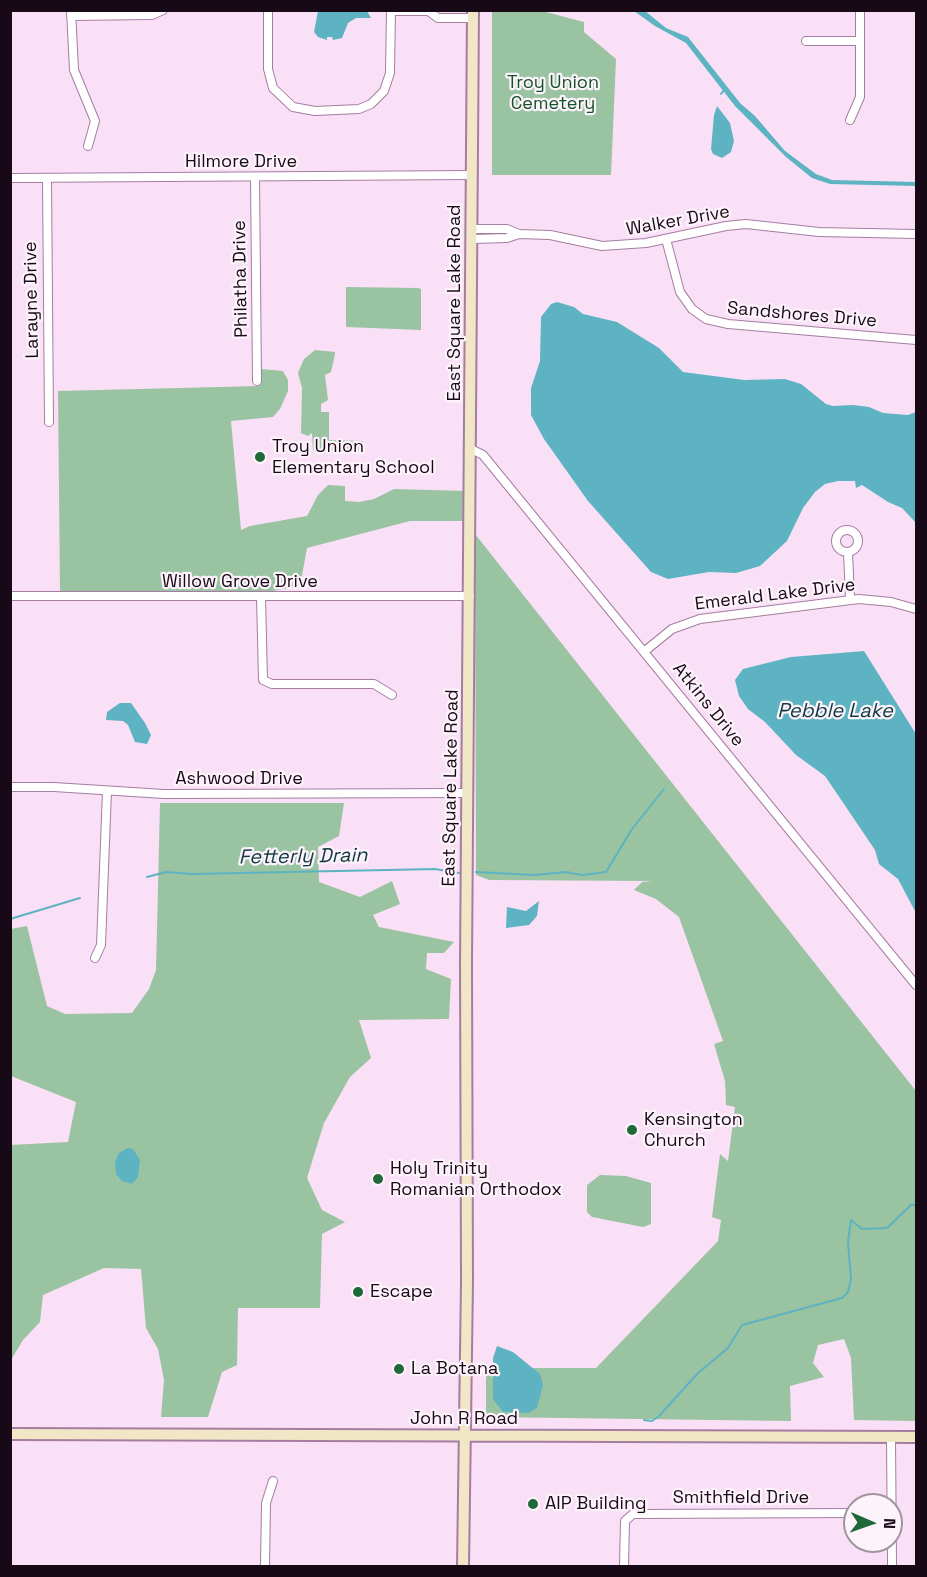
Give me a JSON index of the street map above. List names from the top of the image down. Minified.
{"streets":{"main road":["East Square Lake Road","John R Road"],"street":["Hilmore Drive","Walker Drive","Philatha Drive","Larayne Drive","Sandshores Drive","Willow Grove Drive","Emerald Lake Drive","Atkins Drive","Ashwood Drive","Smithfield Drive"]},"crossings":[["Hilmore Drive","Philatha Drive"],["Hilmore Drive","Larayne Drive"],["Hilmore Drive","East Square Lake Road"],["Walker Drive","East Square Lake Road"],["Walker Drive","Sandshores Drive"],["East Square Lake Road","Willow Grove Drive"],["East Square Lake Road","Atkins Drive"],["East Square Lake Road","Ashwood Drive"],["East Square Lake Road","John R Road"],["Emerald Lake Drive","Atkins Drive"]],"water":["Pebble Lake","Fetterly Drain"],"parks":["Troy Union Cemetery"],"places":["Troy Union Elementary School","Kensington Church","Holy Trinity Romanian Orthodox","Escape","La Botana","AIP Building"],"north":"right"}
